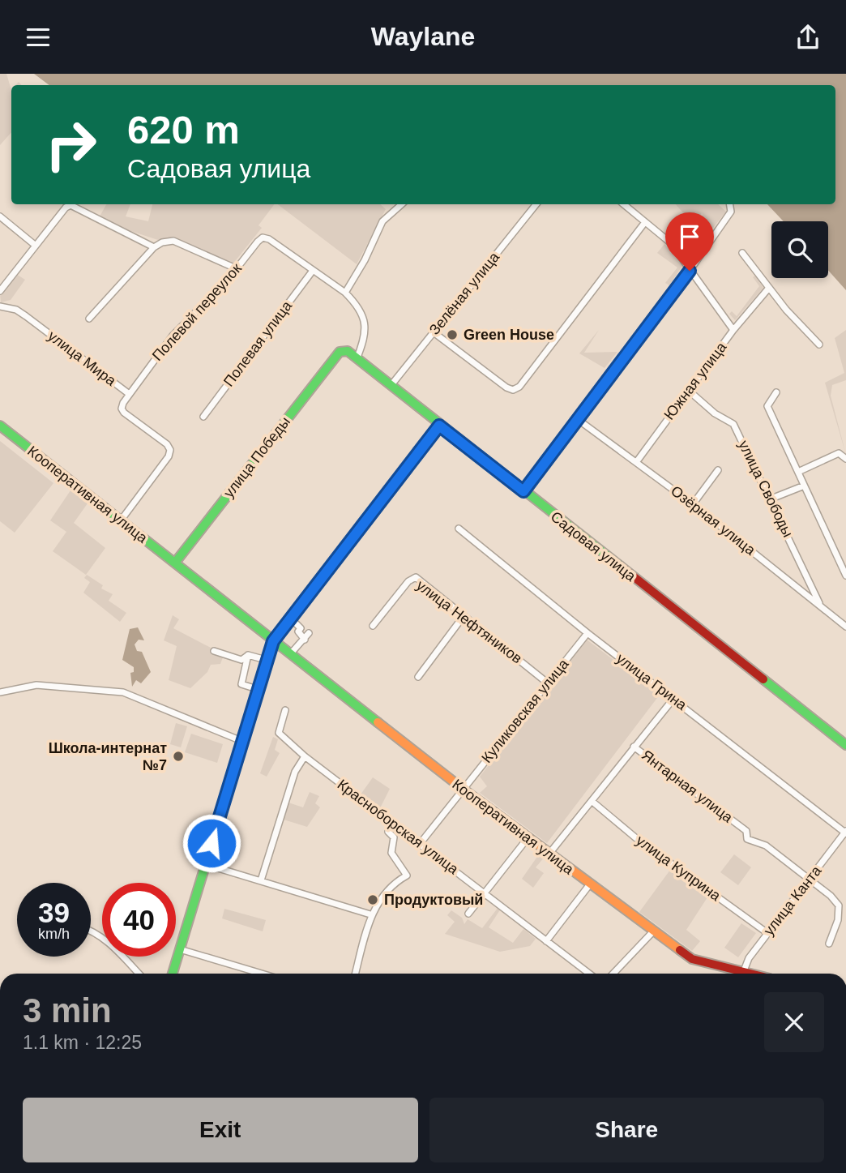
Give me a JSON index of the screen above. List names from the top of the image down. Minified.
{"streets":{"street":["Зелёная улица","Полевой переулок","Полевая улица","улица Мира","Южная улица","улица Победы","улица Свободы","Кооперативная улица","Озёрная улица","Садовая улица","улица Нефтяников","улица Грина","Куликовская улица","Янтарная улица","Красноборская улица","улица Куприна","улица Канта"]},"crossings":[["Зелёная улица","Садовая улица"],["Полевой переулок","Полевая улица"],["Полевой переулок","улица Мира"],["улица Мира","Кооперативная улица"],["Южная улица","улица Свободы"],["Южная улица","Озёрная улица"],["улица Победы","Кооперативная улица"],["улица Победы","Садовая улица"],["улица Свободы","Озёрная улица"],["Кооперативная улица","Куликовская улица"],["Кооперативная улица","улица Канта"],["улица Нефтяников","Куликовская улица"],["улица Грина","Куликовская улица"],["улица Грина","улица Канта"],["Куликовская улица","Красноборская улица"],["Янтарная улица","улица Канта"],["улица Куприна","улица Канта"]],"places":["Green House","Школа-интернат №7","Продуктовый"],"page":{"header":"Waylane","turn":["620 m","Садовая улица"],"speed":"39 km/h","limit":"40","heading":["3 min","1.1 km · 12:25"],"buttons":["Exit","Share"]}}
